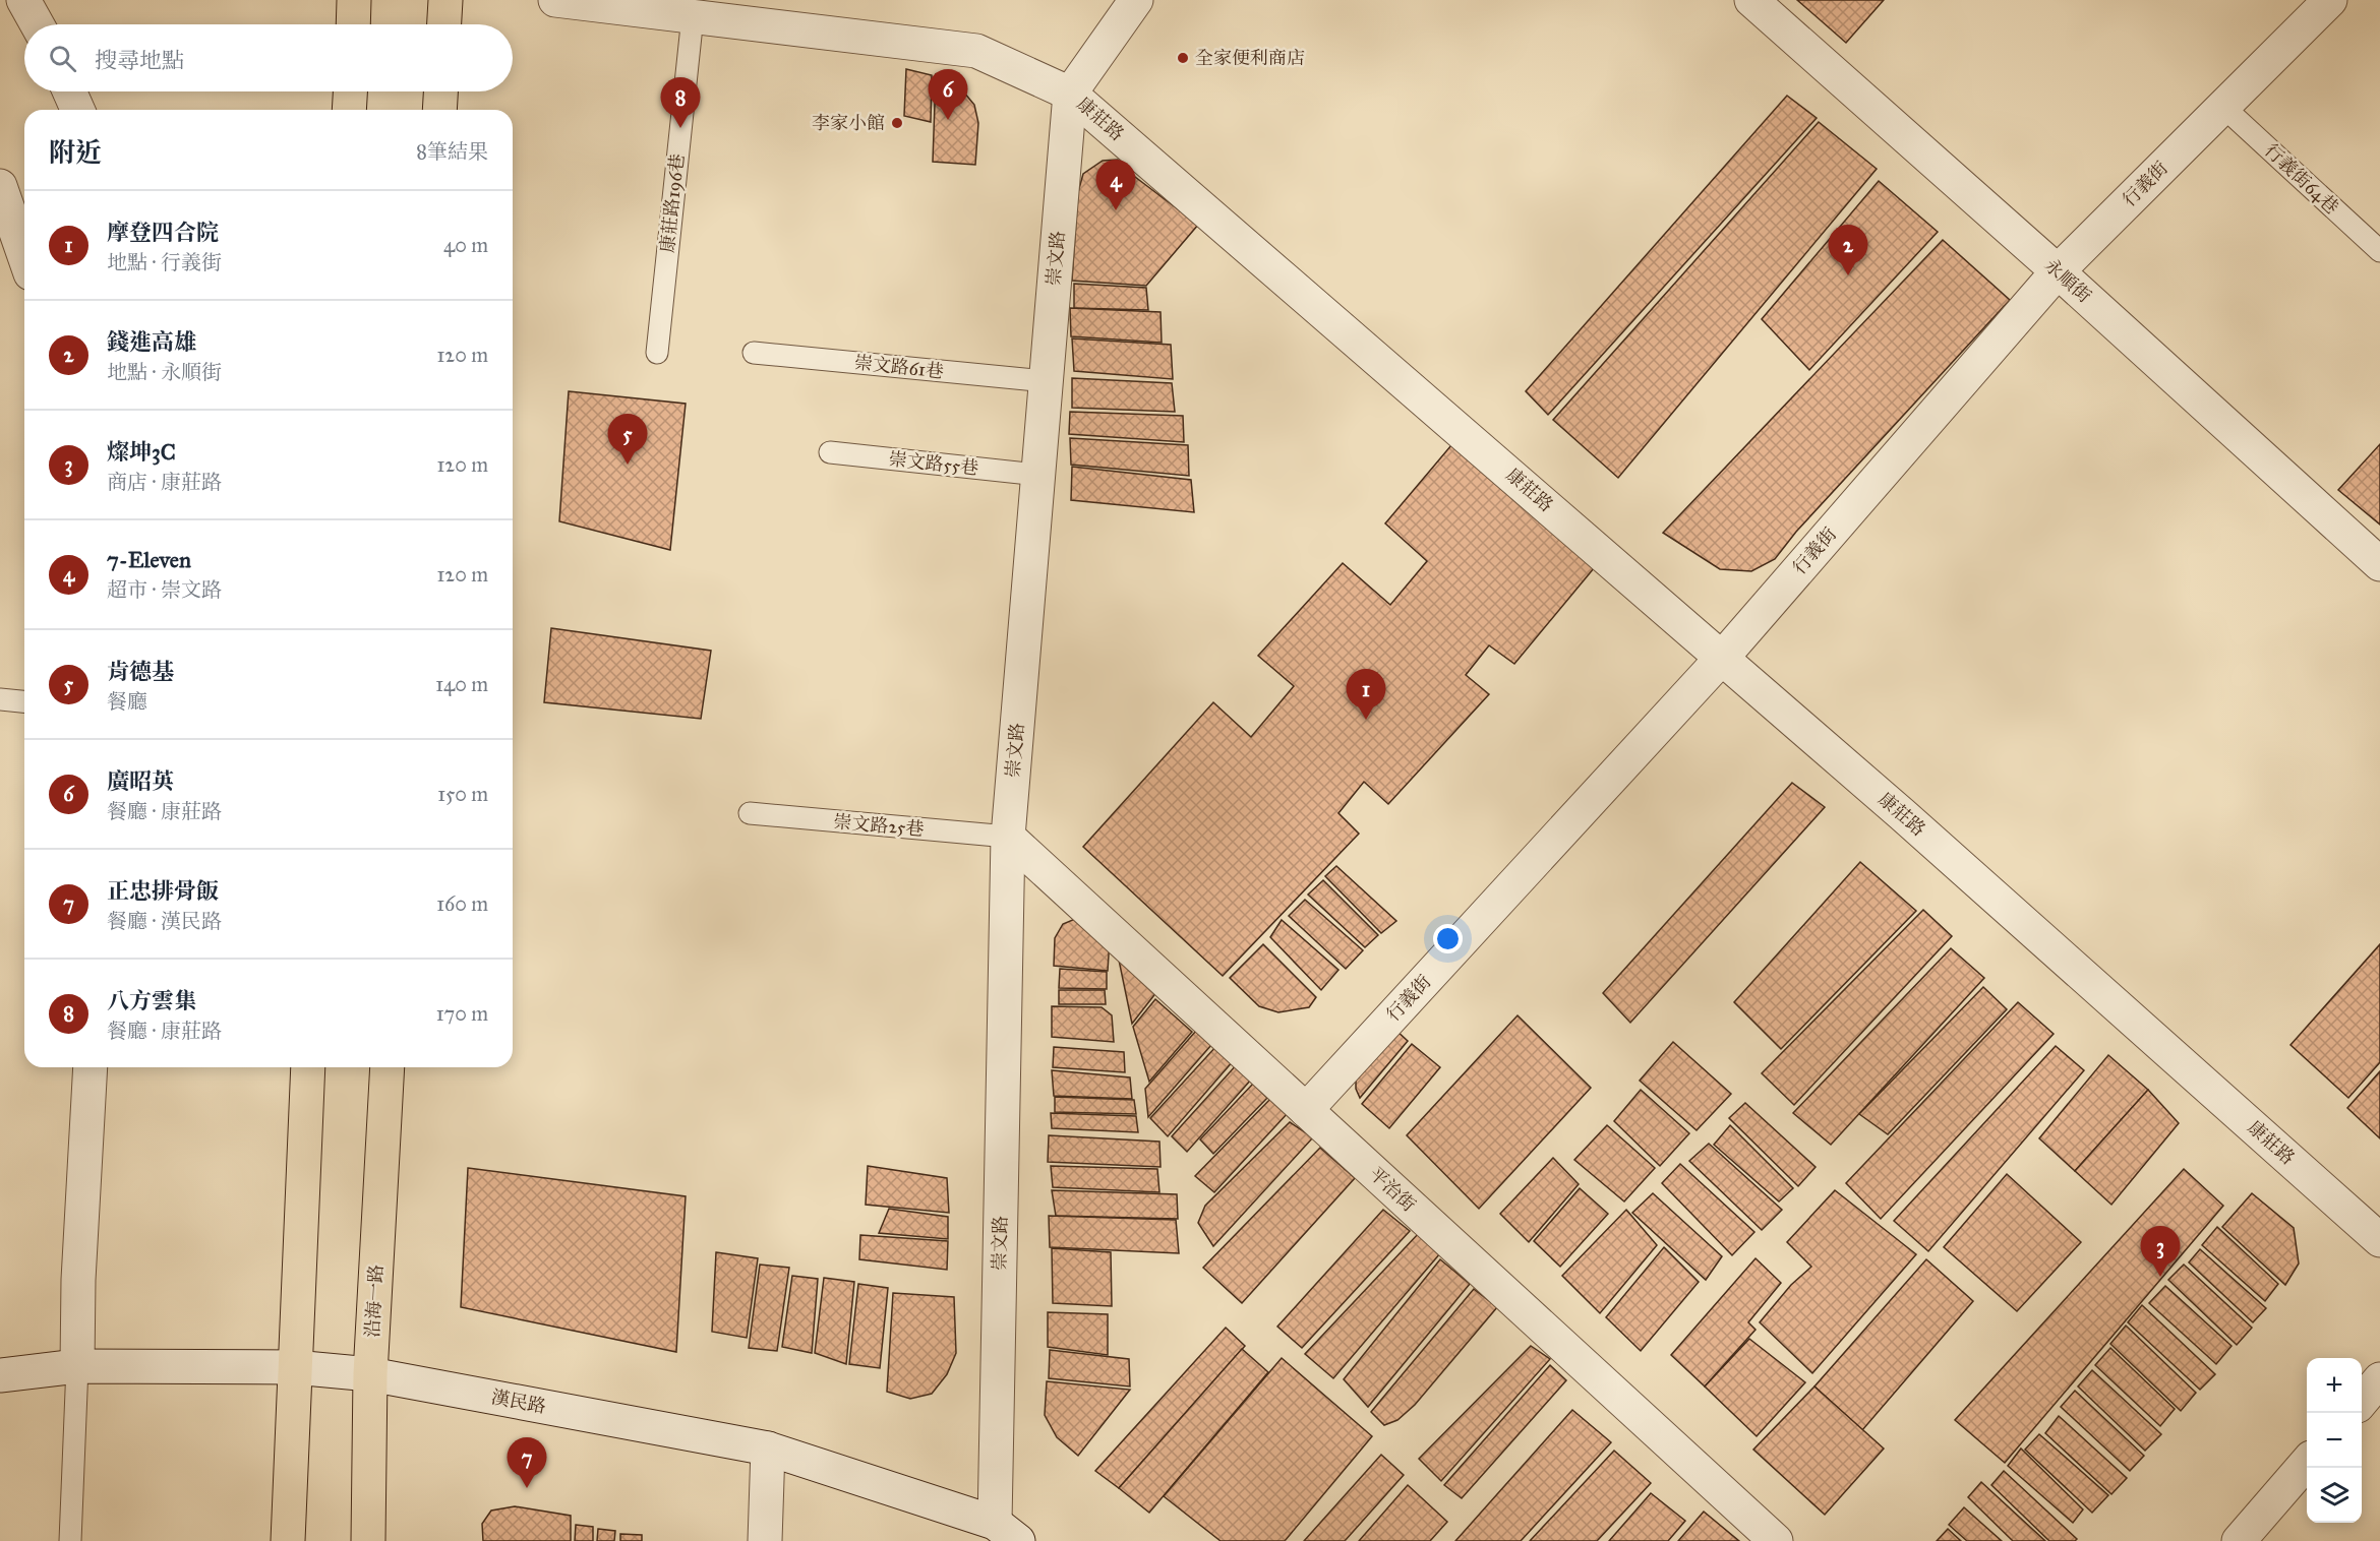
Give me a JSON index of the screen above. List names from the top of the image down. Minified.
{"streets":{"main road":["沿海一路"],"street":["康莊路","行義街","崇文路","永順街","平治街","漢民路"],"lane":["行義街64巷","康莊路196巷","崇文路61巷","崇文路55巷","崇文路25巷"]},"crossings":[["康莊路","行義街"],["康莊路","康莊路196巷"],["康莊路","崇文路"],["行義街64巷","行義街"],["行義街","永順街"],["行義街","平治街"],["崇文路","崇文路61巷"],["崇文路","崇文路55巷"],["崇文路","崇文路25巷"],["崇文路","平治街"],["崇文路","漢民路"],["崇文路25巷","平治街"],["沿海一路","漢民路"]],"places":["全家便利商店","李家小館"],"page":{"search":"搜尋地點","pins":["6","8","4","2","5","1","3","7"],"heading":["附近","8筆結果"],"list":[{"mark":"1","name":"摩登四合院","note":"地點 · 行義街","value":"40 m"},{"mark":"2","name":"錢進高雄","note":"地點 · 永順街","value":"120 m"},{"mark":"3","name":"燦坤3C","note":"商店 · 康莊路","value":"120 m"},{"mark":"4","name":"7-Eleven","note":"超市 · 崇文路","value":"120 m"},{"mark":"5","name":"肯德基","note":"餐廳","value":"140 m"},{"mark":"6","name":"廣昭英","note":"餐廳 · 康莊路","value":"150 m"},{"mark":"7","name":"正忠排骨飯","note":"餐廳 · 漢民路","value":"160 m"},{"mark":"8","name":"八方雲集","note":"餐廳 · 康莊路","value":"170 m"}],"map_buttons":["+","−"]}}
